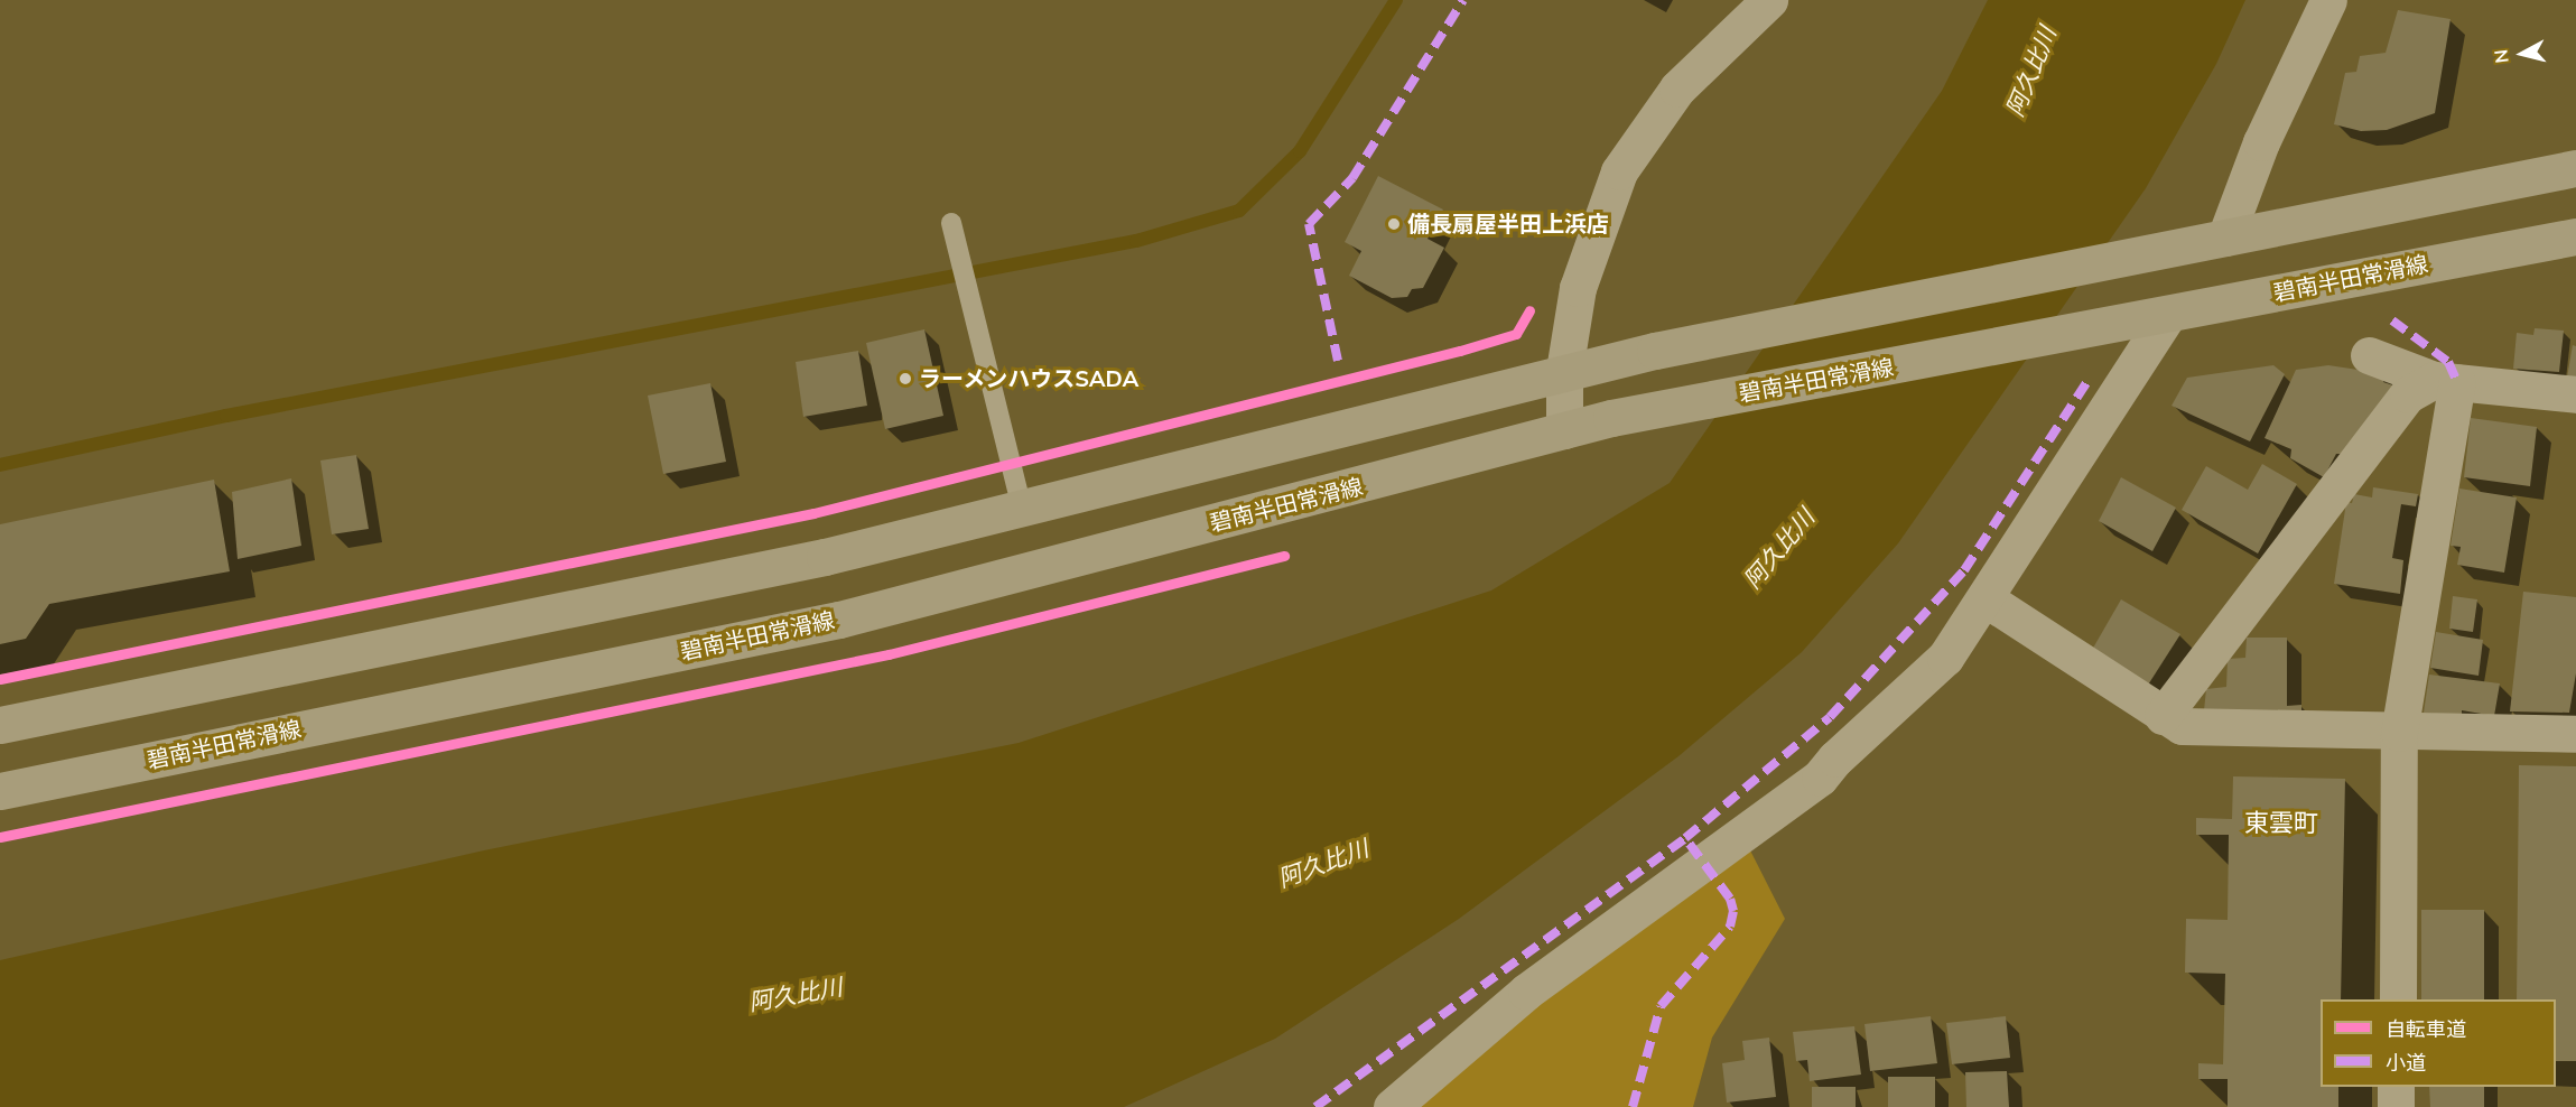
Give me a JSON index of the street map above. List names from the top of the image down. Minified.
{"streets":{"main road":["碧南半田常滑線"]},"districts":["東雲町"],"water":["阿久比川"],"places":["備長扇屋半田上浜店","ラーメンハウスSADA"],"legend":["自転車道","小道"],"north":"left"}
